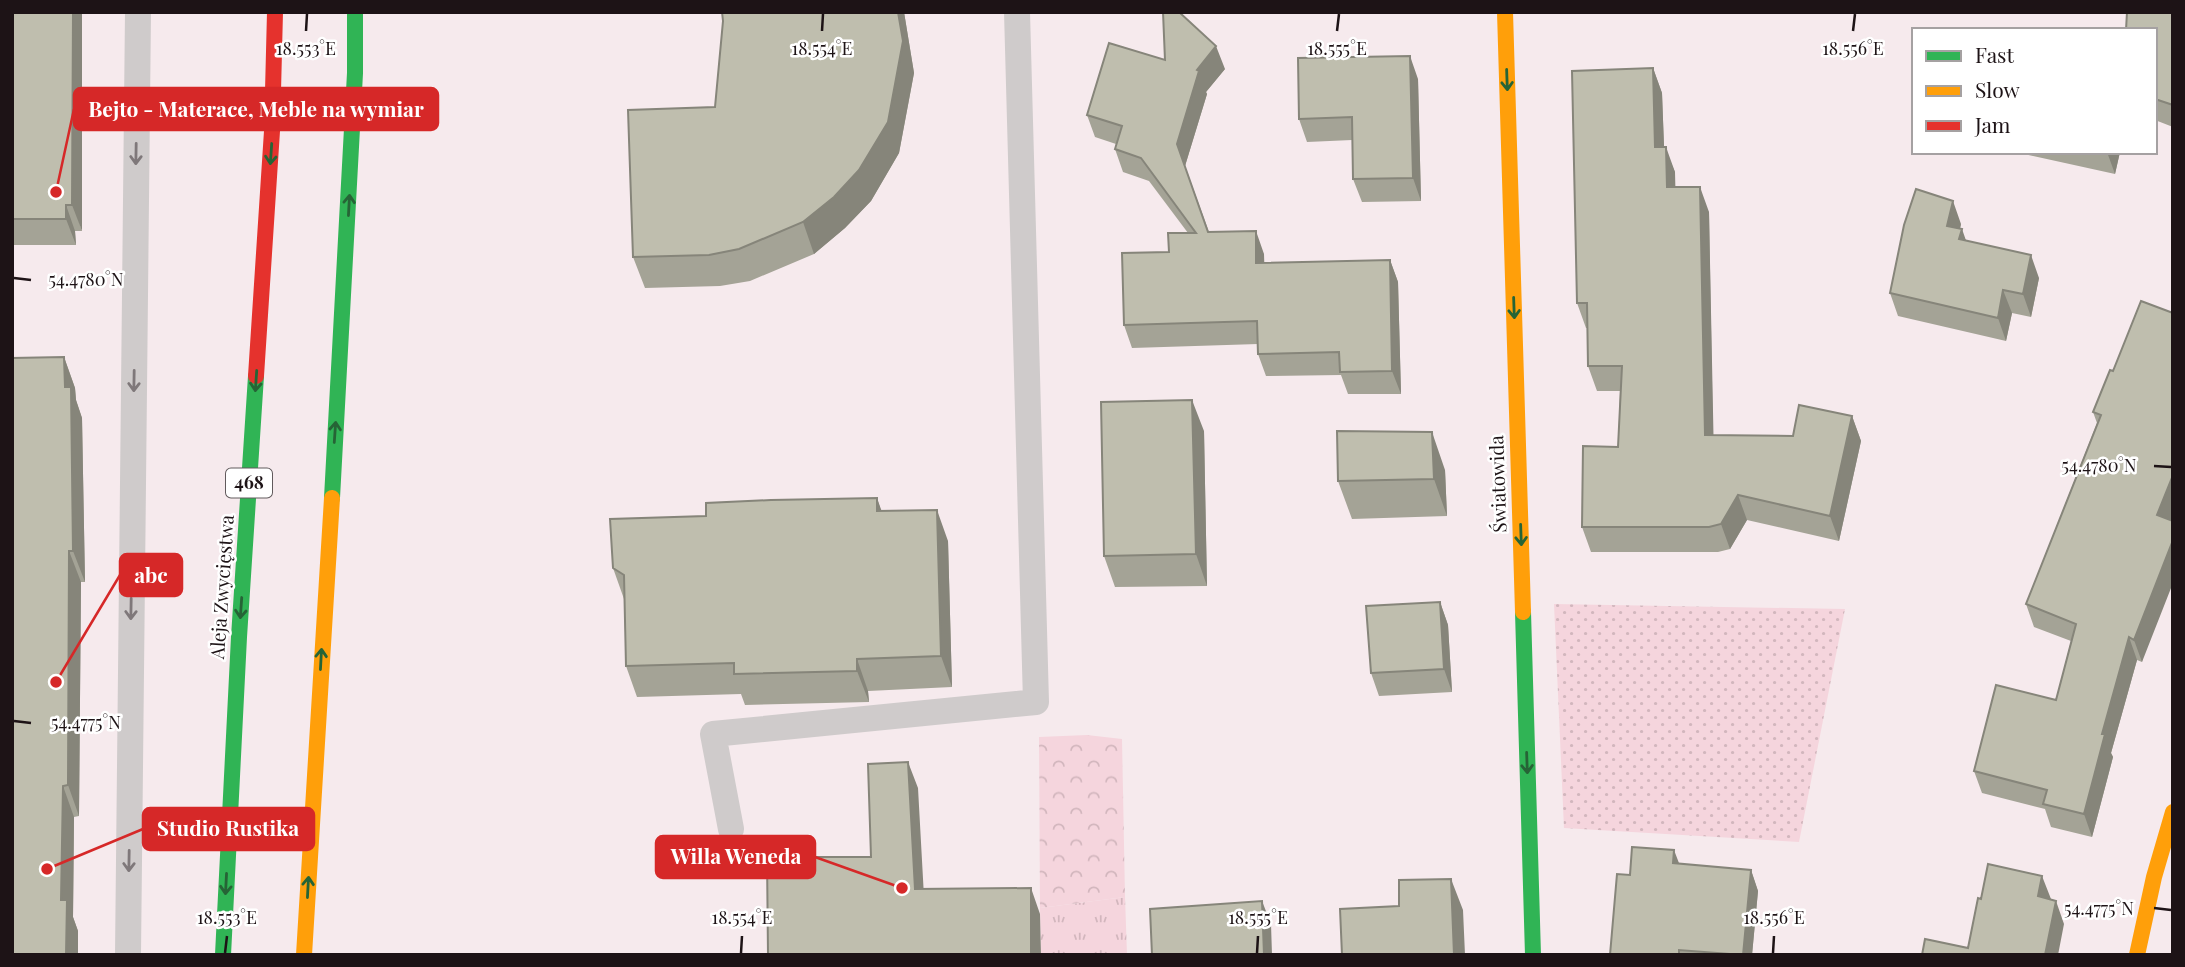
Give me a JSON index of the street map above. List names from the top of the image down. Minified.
{"streets":{"main road":["468","Światowida","Aleja Zwycięstwa"]},"one_way":["Światowida"],"places":["Bejto - Materace, Meble na wymiar","abc","Studio Rustika","Willa Weneda"],"legend":["Fast","Slow","Jam"],"coordinates":["18.553°E","18.554°E","18.555°E","18.556°E","54.4780°N","54.4775°N"]}
